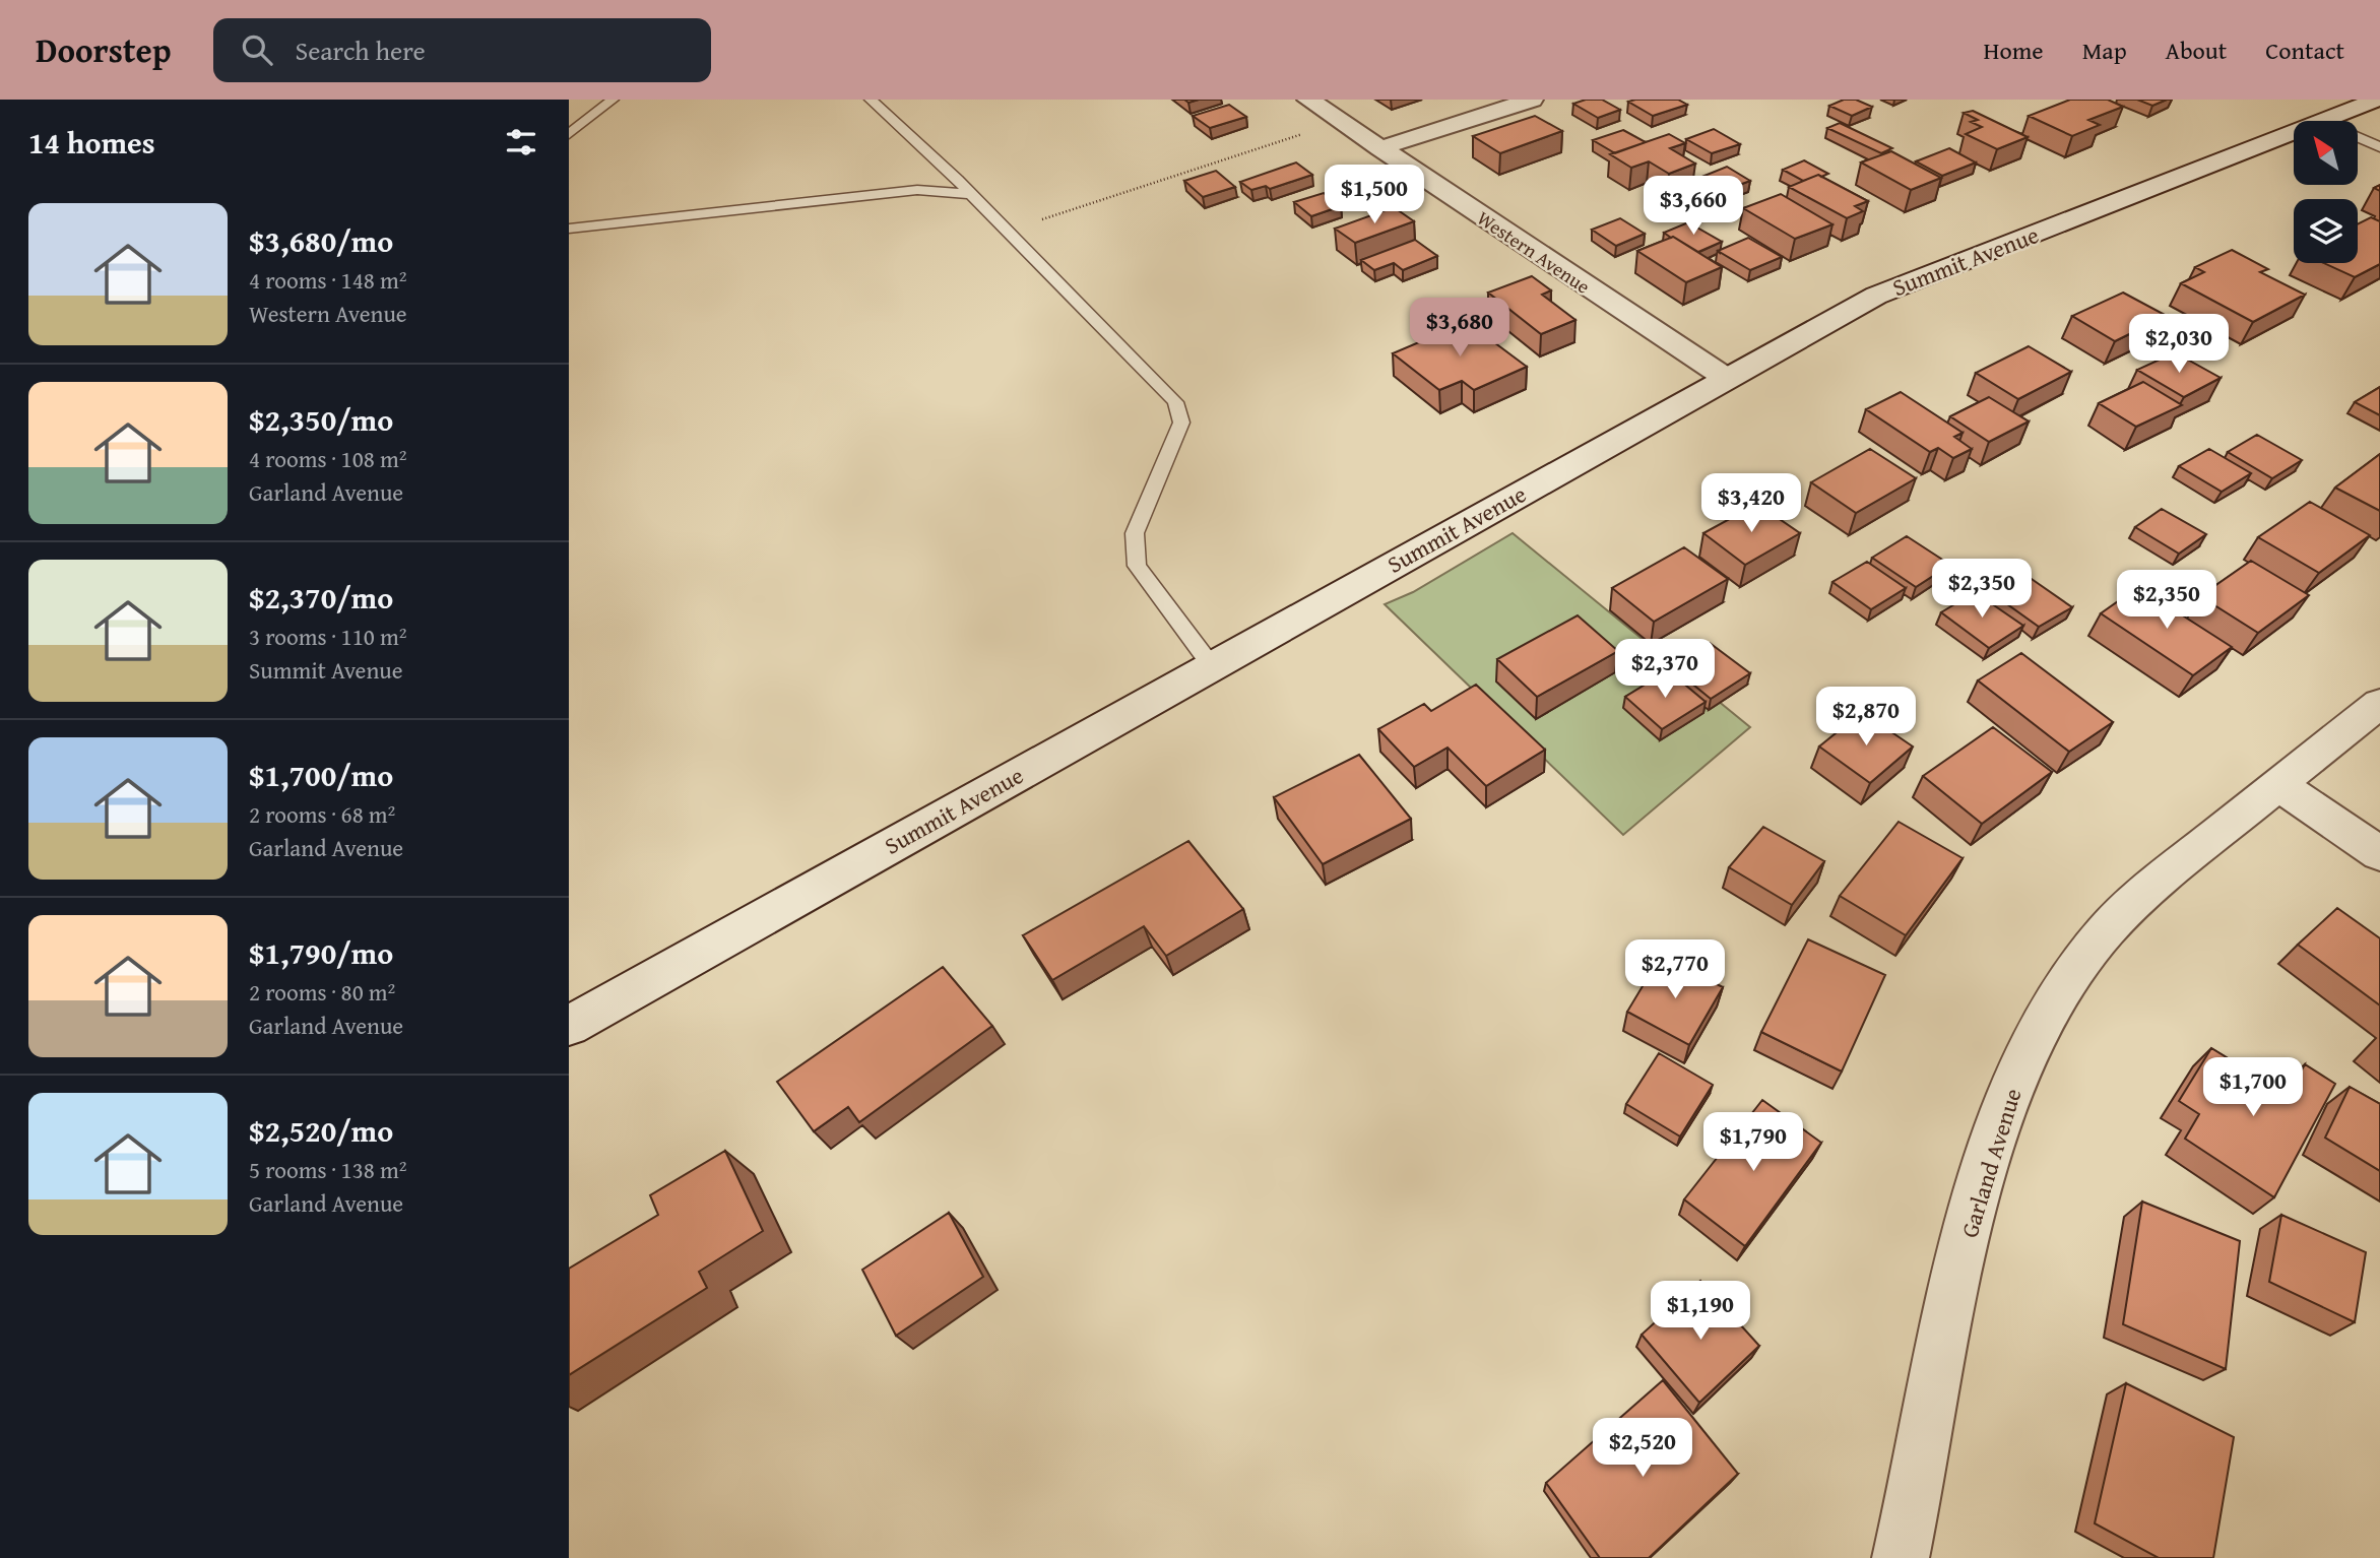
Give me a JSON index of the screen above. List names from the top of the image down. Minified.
{"streets":{"main road":["Western Avenue","Summit Avenue","Garland Avenue"]},"crossings":[["Western Avenue","Summit Avenue"]],"north":"top left","page":{"header":"Doorstep","search":"Search here","nav":["Home","Map","About","Contact"],"heading":"14 homes","price":["$1,500","$3,660","$3,680","$2,030","$3,420","$2,350","$2,350","$2,370","$2,870","$2,770","$1,700","$1,790","$1,190","$2,520"],"list":[{"name":"$3,680/mo","note":"4 rooms · 148 m² · Western Avenue"},{"name":"$2,350/mo","note":"4 rooms · 108 m² · Garland Avenue"},{"name":"$2,370/mo","note":"3 rooms · 110 m² · Summit Avenue"},{"name":"$1,700/mo","note":"2 rooms · 68 m² · Garland Avenue"},{"name":"$1,790/mo","note":"2 rooms · 80 m² · Garland Avenue"},{"name":"$2,520/mo","note":"5 rooms · 138 m² · Garland Avenue"}]}}
